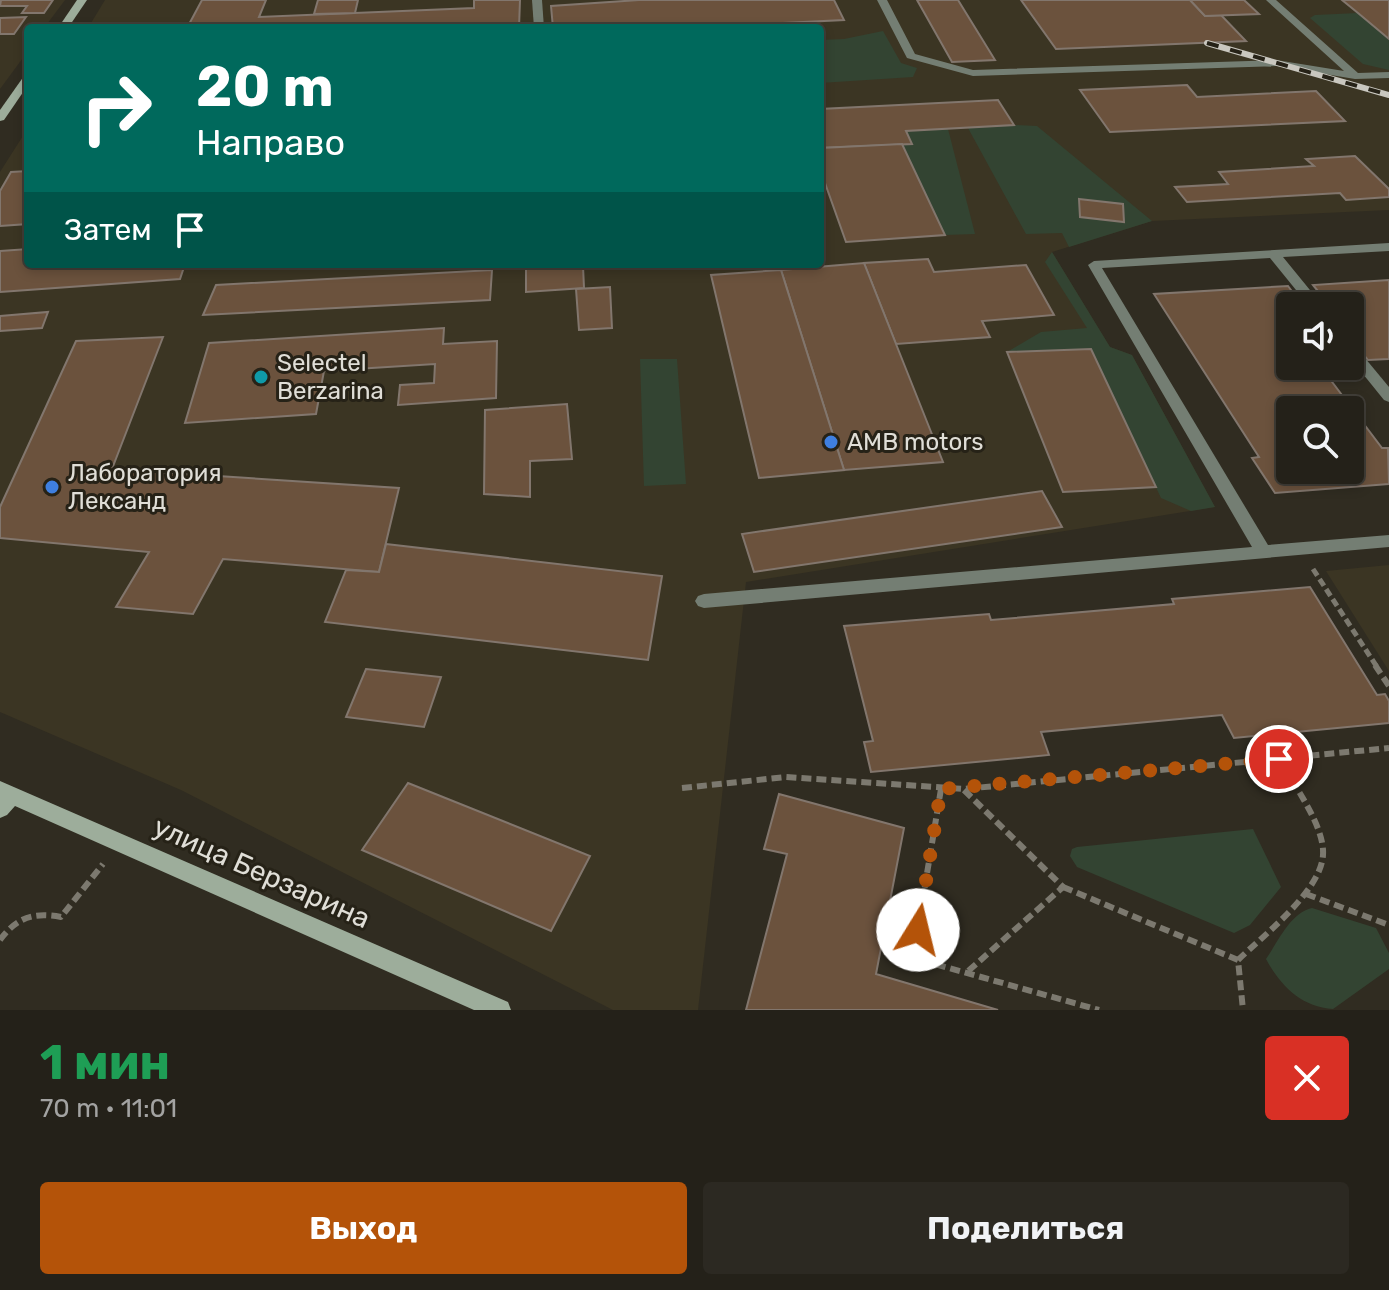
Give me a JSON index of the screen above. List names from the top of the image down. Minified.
{"streets":{"street":["улица Берзарина"]},"places":["Selectel Berzarina","AMB motors","Лаборатория Лександ"],"page":{"turn":["20 m","Направо"],"then":"Затем","heading":["1 мин","70 m · 11:01"],"buttons":["Выход","Поделиться"]}}
